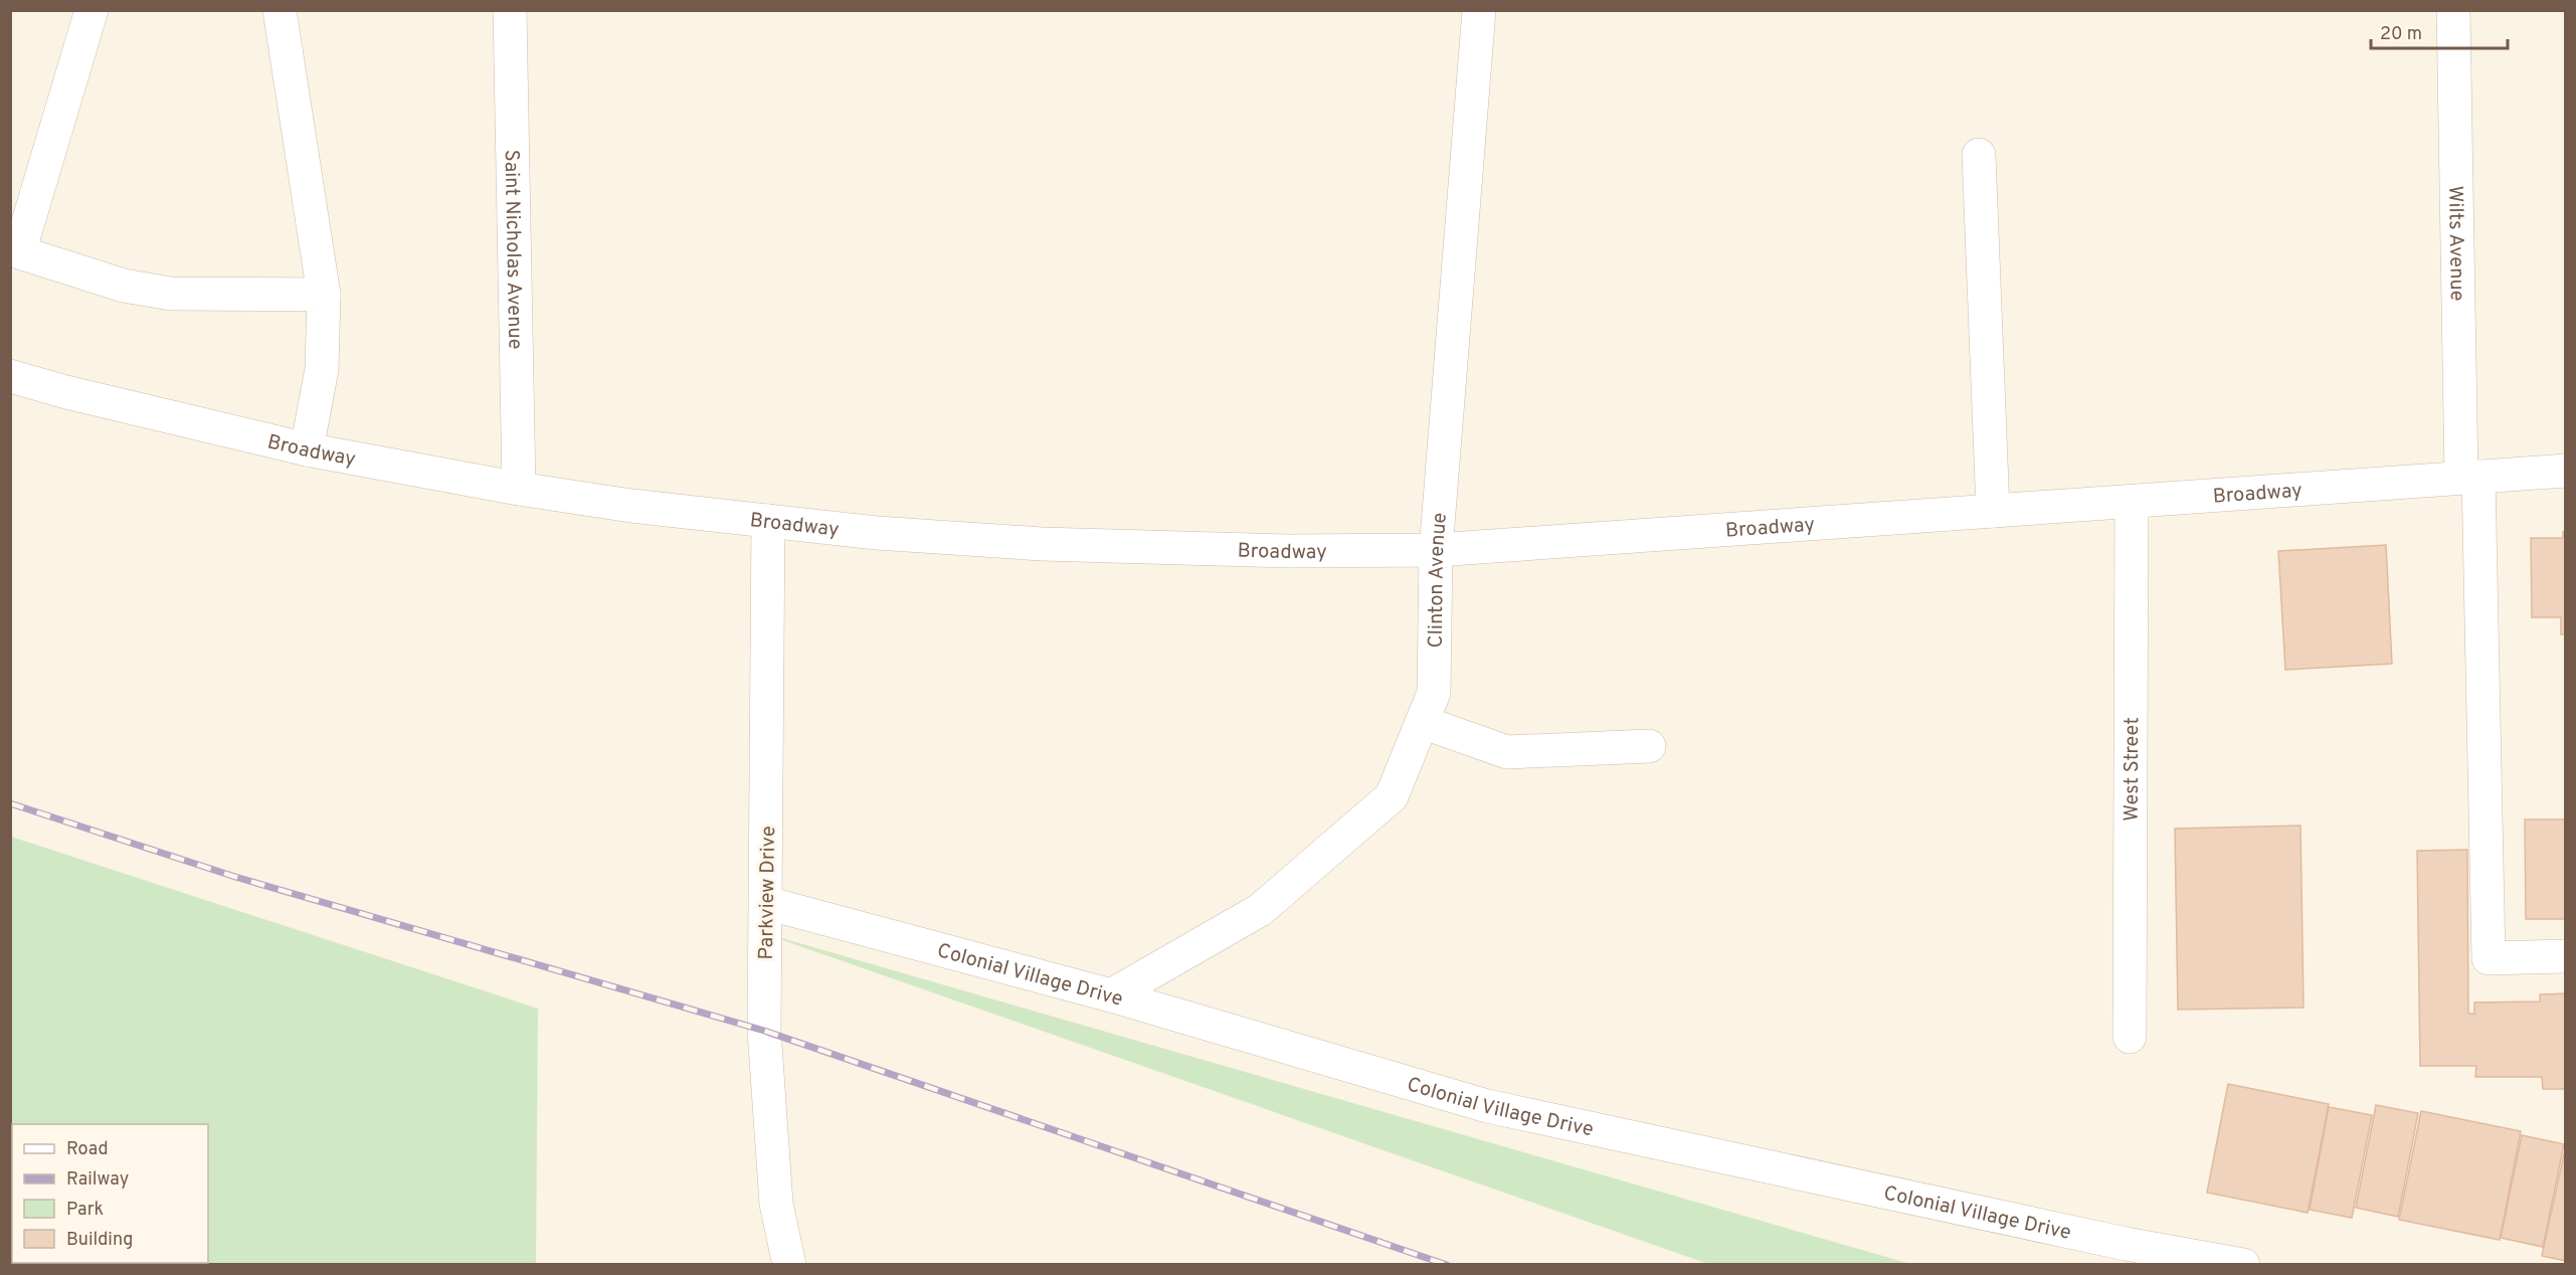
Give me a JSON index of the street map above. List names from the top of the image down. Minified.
{"streets":{"street":["Wilts Avenue","Saint Nicholas Avenue","Broadway","Clinton Avenue","West Street","Parkview Drive","Colonial Village Drive"]},"crossings":[["Wilts Avenue","Broadway"],["Saint Nicholas Avenue","Broadway"],["Broadway","Clinton Avenue"],["Broadway","West Street"],["Broadway","Parkview Drive"],["Clinton Avenue","Colonial Village Drive"],["Parkview Drive","Colonial Village Drive"]],"legend":["Road","Railway","Park","Building"],"scale_bar":"20 m"}
